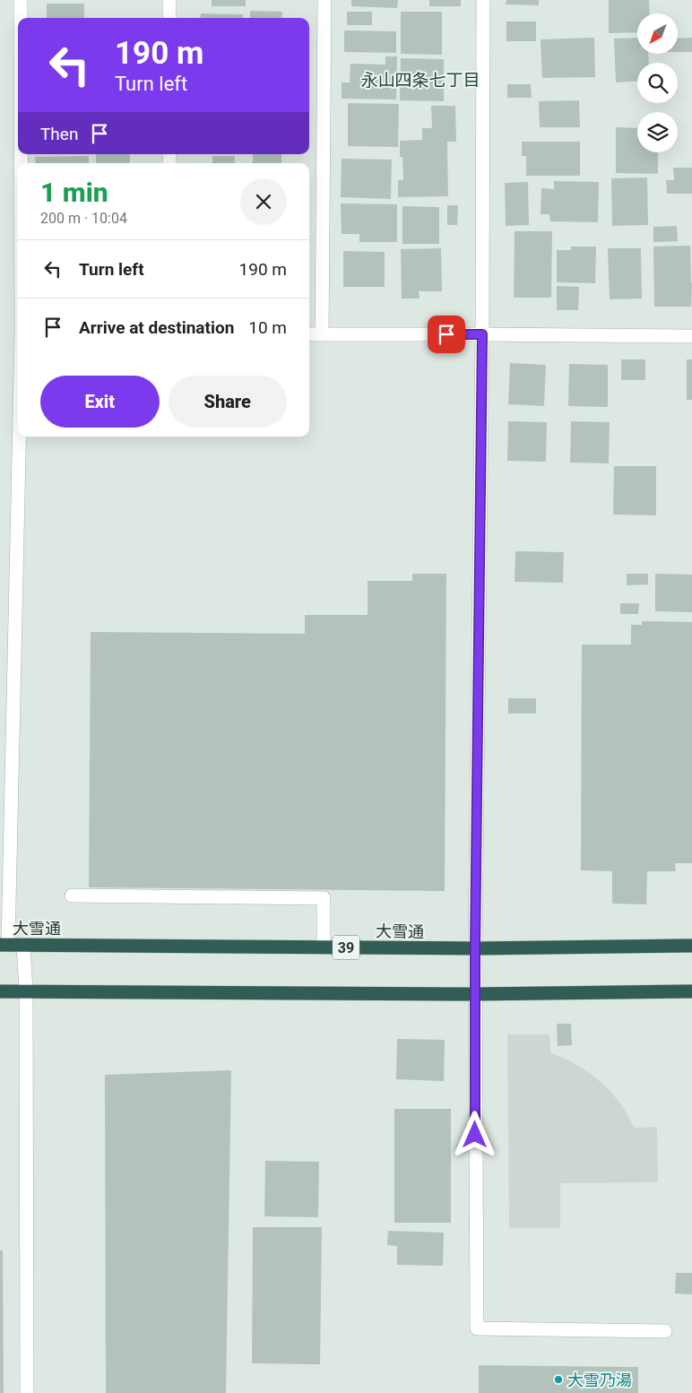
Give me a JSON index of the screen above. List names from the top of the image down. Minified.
{"streets":{"highway":["大雪通","39"]},"districts":["永山四条七丁目"],"places":["大雪乃湯"],"north":"bottom left","page":{"turn":["190 m","Turn left"],"then":"Then","heading":["1 min","200 m · 10:04"],"list":[{"name":"Turn left","value":"190 m"},{"name":"Arrive at destination","value":"10 m"}],"buttons":["Exit","Share"]}}
